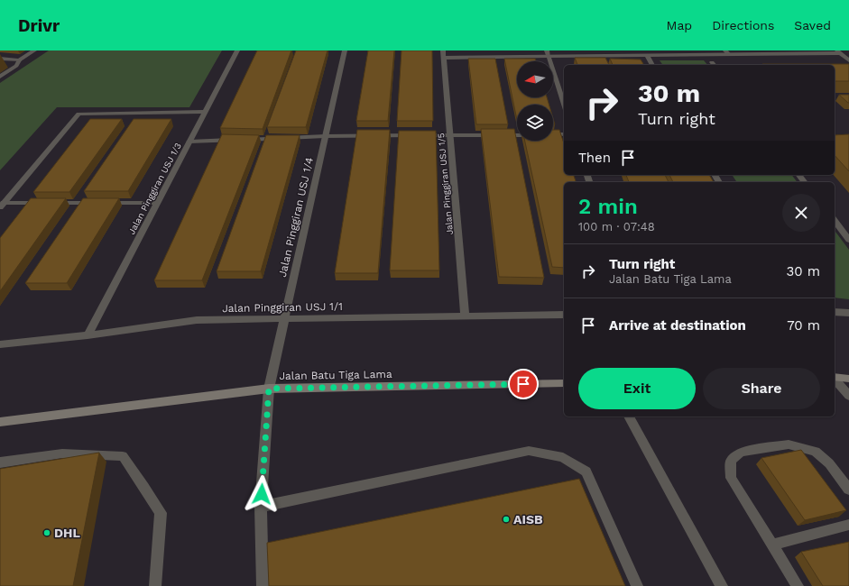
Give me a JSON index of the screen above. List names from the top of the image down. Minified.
{"streets":{"main road":["Jalan Batu Tiga Lama"],"street":["Jalan Pinggiran USJ 1/5","Jalan Pinggiran USJ 1/3","Jalan Pinggiran USJ 1/4","Jalan Pinggiran USJ 1/1"]},"crossings":[["Jalan Pinggiran USJ 1/5","Jalan Pinggiran USJ 1/1"],["Jalan Pinggiran USJ 1/3","Jalan Pinggiran USJ 1/1"],["Jalan Pinggiran USJ 1/4","Jalan Pinggiran USJ 1/1"],["Jalan Pinggiran USJ 1/4","Jalan Batu Tiga Lama"]],"places":["AISB","DHL"],"north":"left","page":{"header":"Drivr","nav":["Map","Directions","Saved"],"turn":["30 m","Turn right"],"then":"Then","heading":["2 min","100 m · 07:48"],"list":[{"name":"Turn right","note":"Jalan Batu Tiga Lama","value":"30 m"},{"name":"Arrive at destination","value":"70 m"}],"buttons":["Exit","Share"]}}
